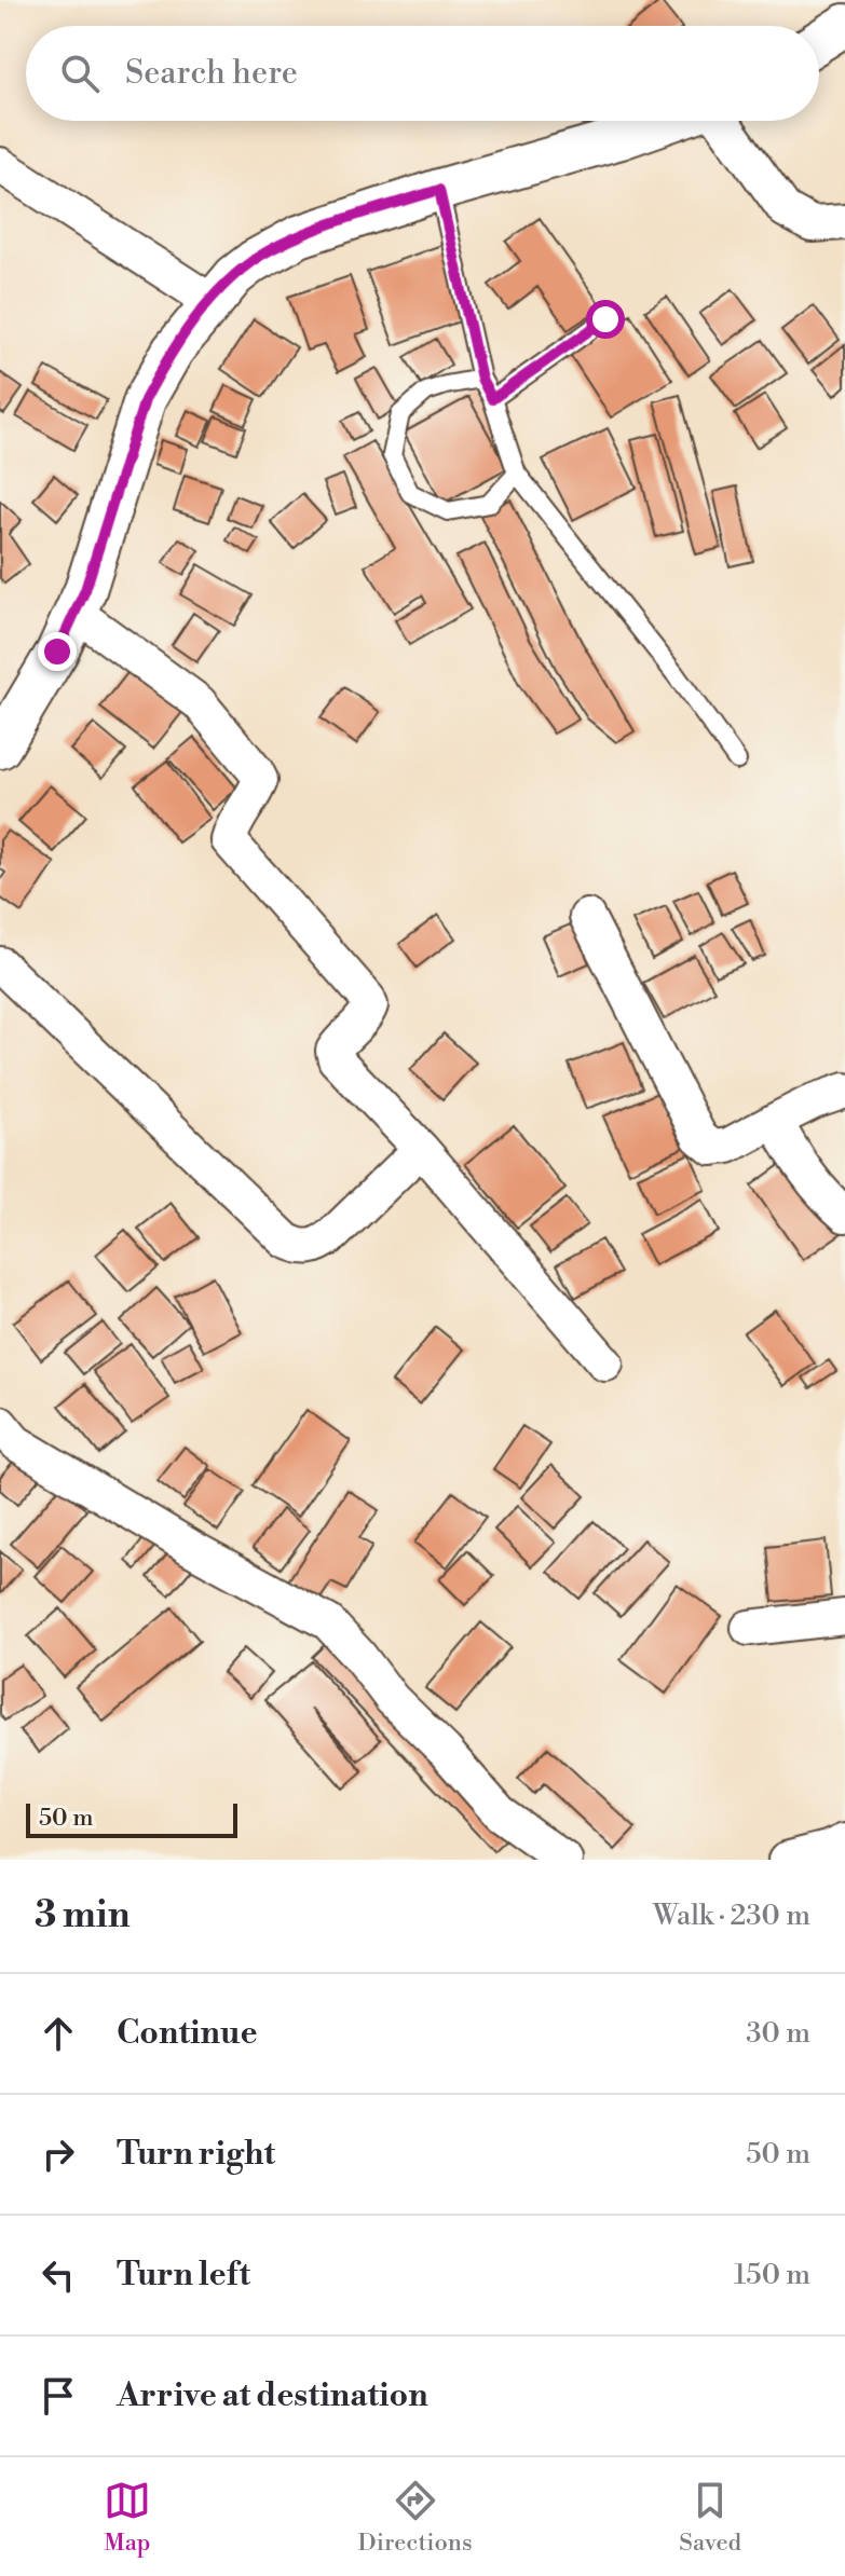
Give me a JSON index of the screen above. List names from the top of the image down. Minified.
{"scale_bar":"50 m","page":{"search":"Search here","scale":"50 m","heading":["3 min","Walk · 230 m"],"list":[["Continue","30 m"],["Turn right","50 m"],["Turn left","150 m"],"Arrive at destination"],"nav":["Map","Directions","Saved"]}}
